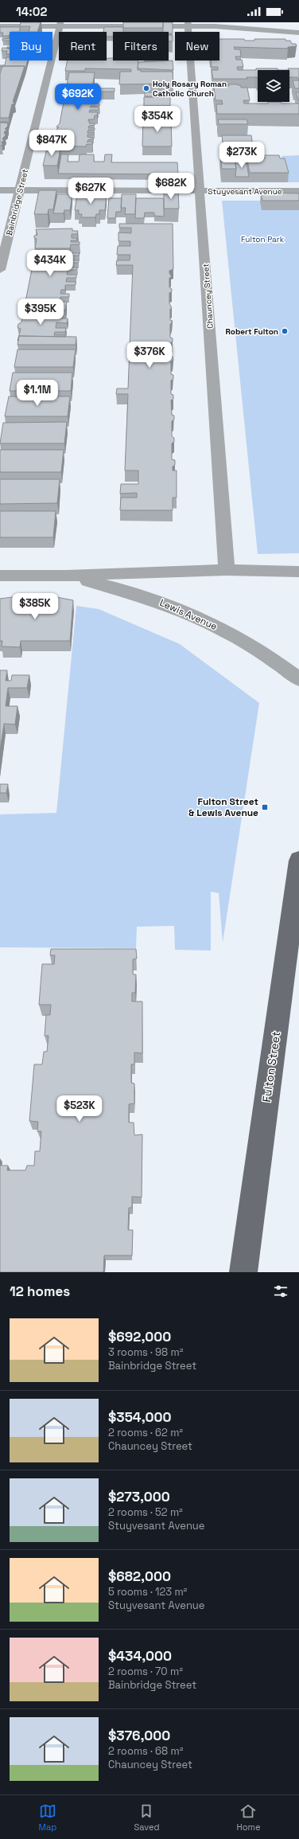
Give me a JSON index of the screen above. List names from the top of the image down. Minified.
{"streets":{"main road":["Fulton Street"],"street":["Stuyvesant Avenue","Bainbridge Street","Chauncey Street","Lewis Avenue"]},"crossings":[["Stuyvesant Avenue","Bainbridge Street"],["Stuyvesant Avenue","Chauncey Street"],["Chauncey Street","Lewis Avenue"]],"parks":["Fulton Park"],"places":{"other":["Holy Rosary Roman Catholic Church","Robert Fulton"],"transit":["Fulton Street & Lewis Avenue"]},"page":{"status":"14:02","chip":["Buy","Rent","Filters","New"],"price":["$692K","$354K","$847K","$273K","$682K","$627K","$434K","$395K","$376K","$1.1M","$385K","$523K"],"heading":"12 homes","list":[{"name":"$692,000","note":"3 rooms · 98 m² · Bainbridge Street"},{"name":"$354,000","note":"2 rooms · 62 m² · Chauncey Street"},{"name":"$273,000","note":"2 rooms · 52 m² · Stuyvesant Avenue"},{"name":"$682,000","note":"5 rooms · 123 m² · Stuyvesant Avenue"},{"name":"$434,000","note":"2 rooms · 70 m² · Bainbridge Street"},{"name":"$376,000","note":"2 rooms · 68 m² · Chauncey Street"}],"tabs":["Map","Saved","Home"]}}
